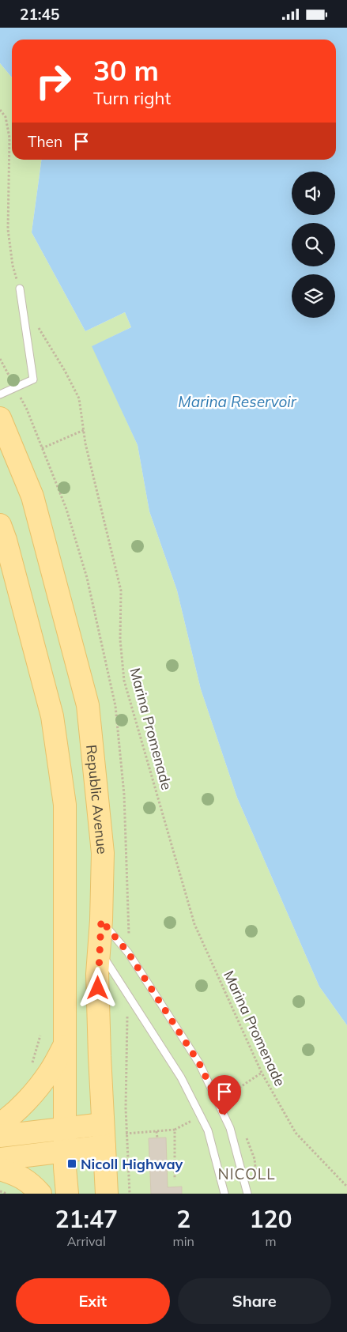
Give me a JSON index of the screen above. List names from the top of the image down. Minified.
{"streets":{"main road":["Republic Avenue"],"path":["Marina Promenade"]},"districts":["NICOLL"],"water":["Marina Reservoir"],"places":{"transit":["Nicoll Highway"]},"page":{"status":"21:45","turn":["30 m","Turn right"],"then":"Then","eta":["21:47","Arrival","2","min","120","m"],"buttons":["Exit","Share"]}}
